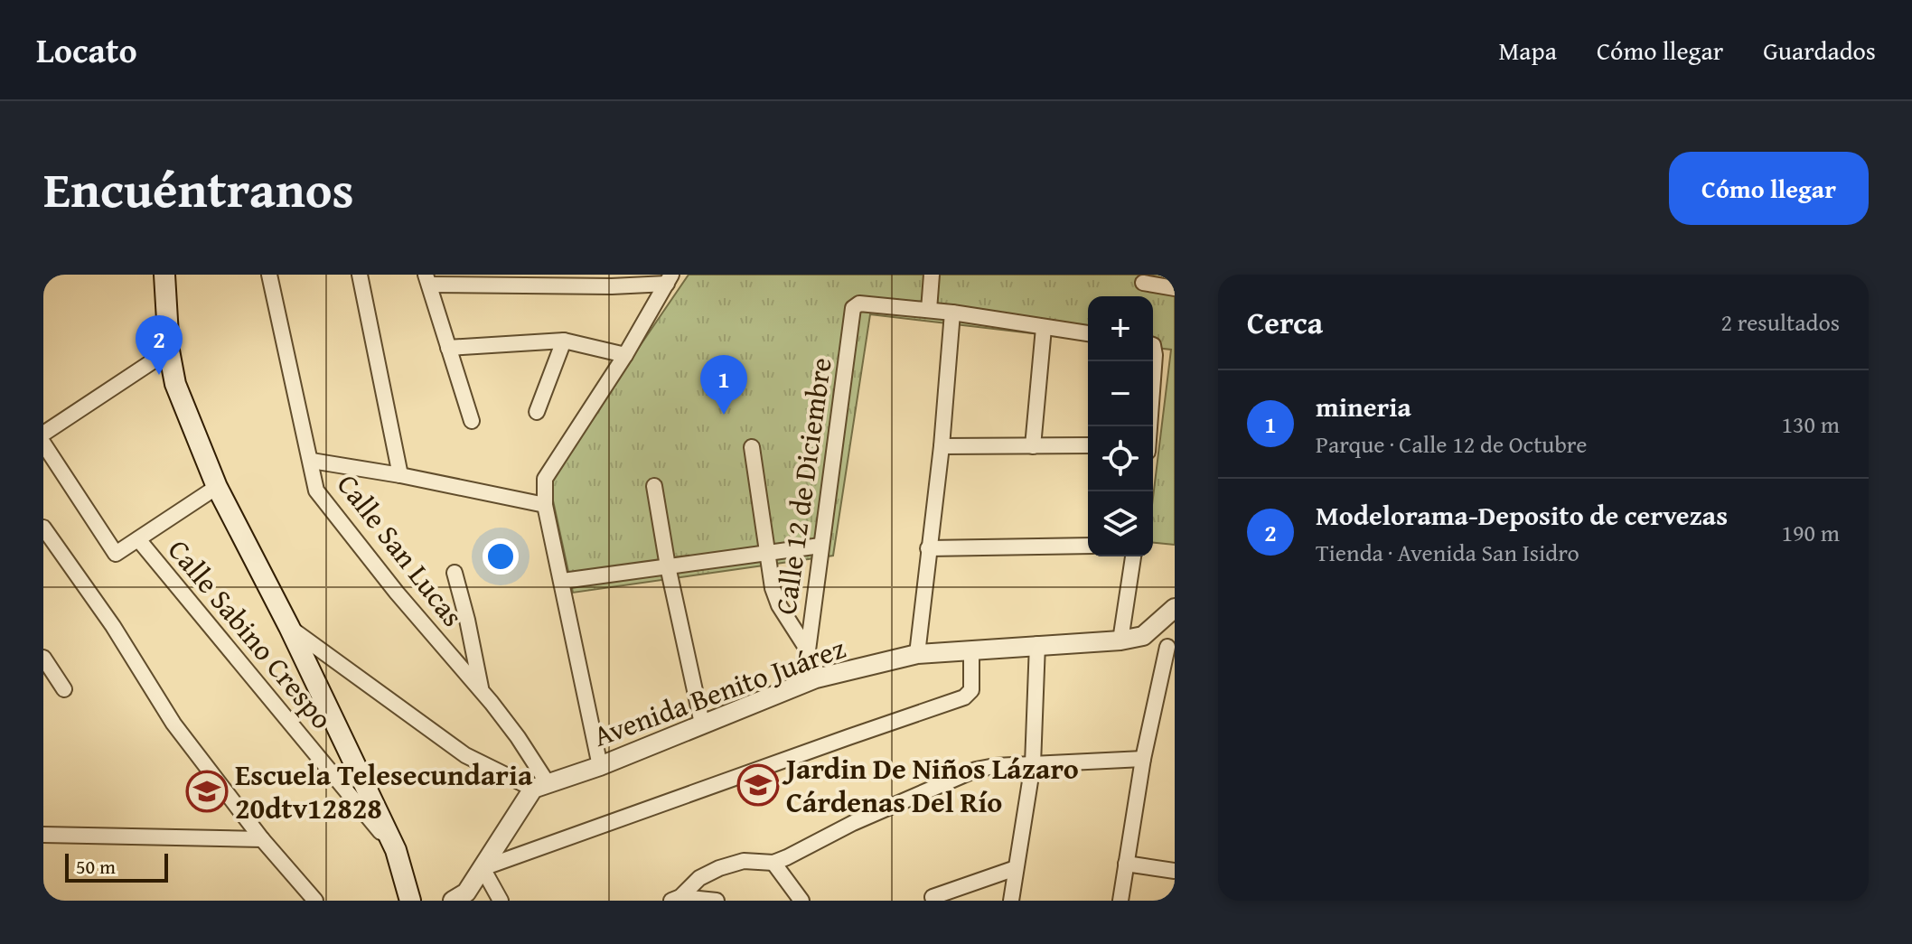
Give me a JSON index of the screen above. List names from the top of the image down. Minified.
{"streets":{"street":["Calle 12 de Diciembre","Calle San Lucas","Calle Sabino Crespo","Avenida Benito Juárez"]},"crossings":[["Calle 12 de Diciembre","Avenida Benito Juárez"],["Calle San Lucas","Avenida Benito Juárez"]],"places":{"school or university":["Jardin De Niños Lázaro Cárdenas Del Río","Escuela Telesecundaria 20dtv12828"]},"scale_bar":"50 m","page":{"header":"Locato","nav":["Mapa","Cómo llegar","Guardados"],"title":"Encuéntranos","buttons":"Cómo llegar","heading":["Cerca","2 resultados"],"map_buttons":["+","−"],"pins":["2","1"],"list":[{"mark":"1","name":"mineria","note":"Parque · Calle 12 de Octubre","value":"130 m"},{"mark":"2","name":"Modelorama-Deposito de cervezas","note":"Tienda · Avenida San Isidro","value":"190 m"}],"scale":"50 m"}}
